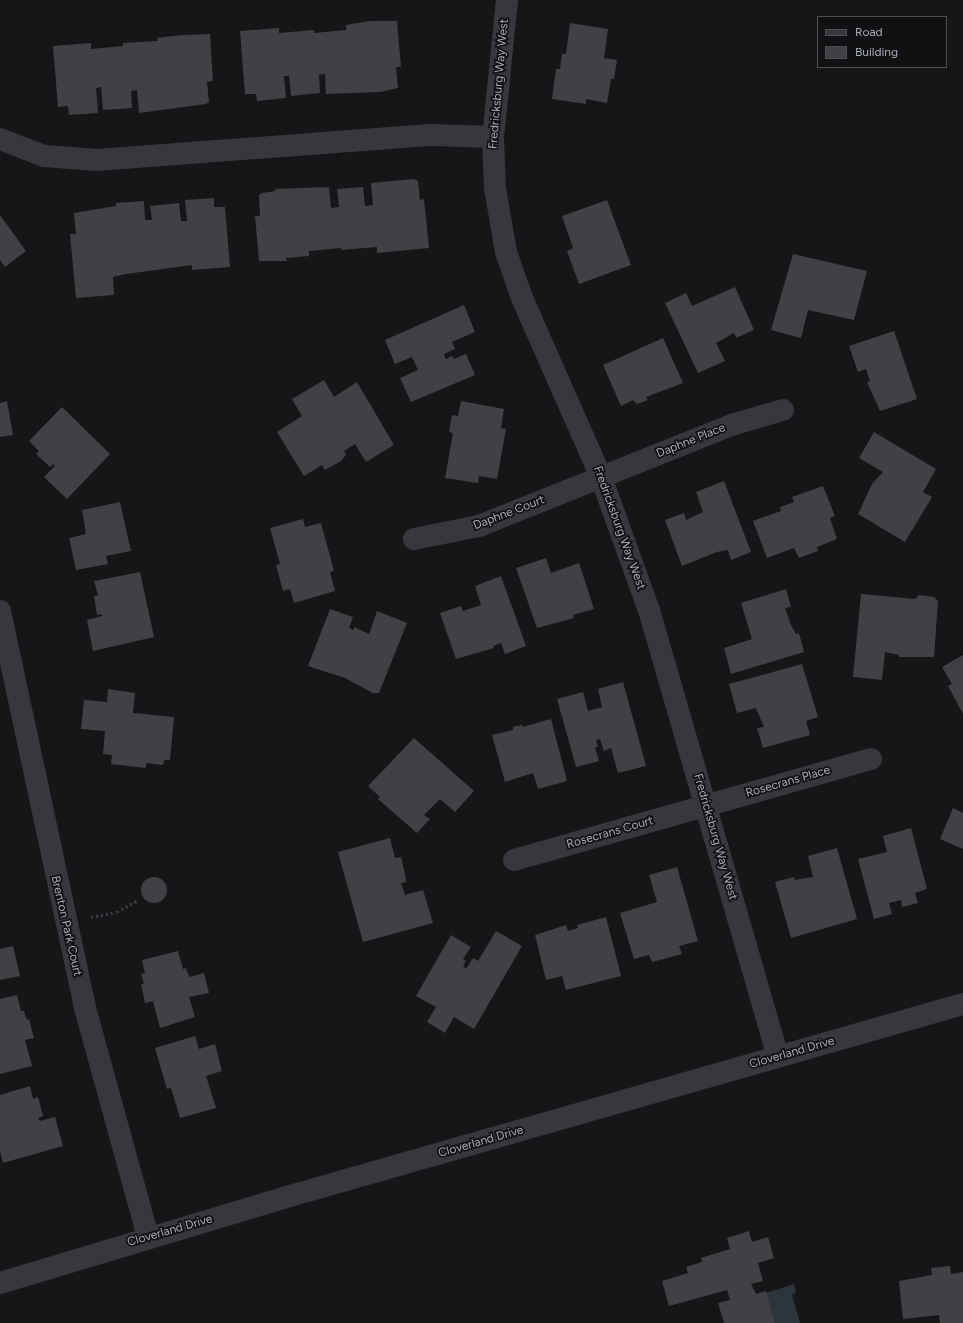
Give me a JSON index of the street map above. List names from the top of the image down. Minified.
{"streets":{"street":["Fredricksburg Way West","Daphne Place","Daphne Court","Rosecrans Place","Rosecrans Court","Brenton Park Court","Cloverland Drive"]},"crossings":[["Fredricksburg Way West","Daphne Place"],["Fredricksburg Way West","Daphne Court"],["Fredricksburg Way West","Rosecrans Place"],["Fredricksburg Way West","Rosecrans Court"],["Fredricksburg Way West","Cloverland Drive"],["Daphne Place","Daphne Court"],["Rosecrans Place","Rosecrans Court"],["Brenton Park Court","Cloverland Drive"]],"legend":["Road","Building"]}
